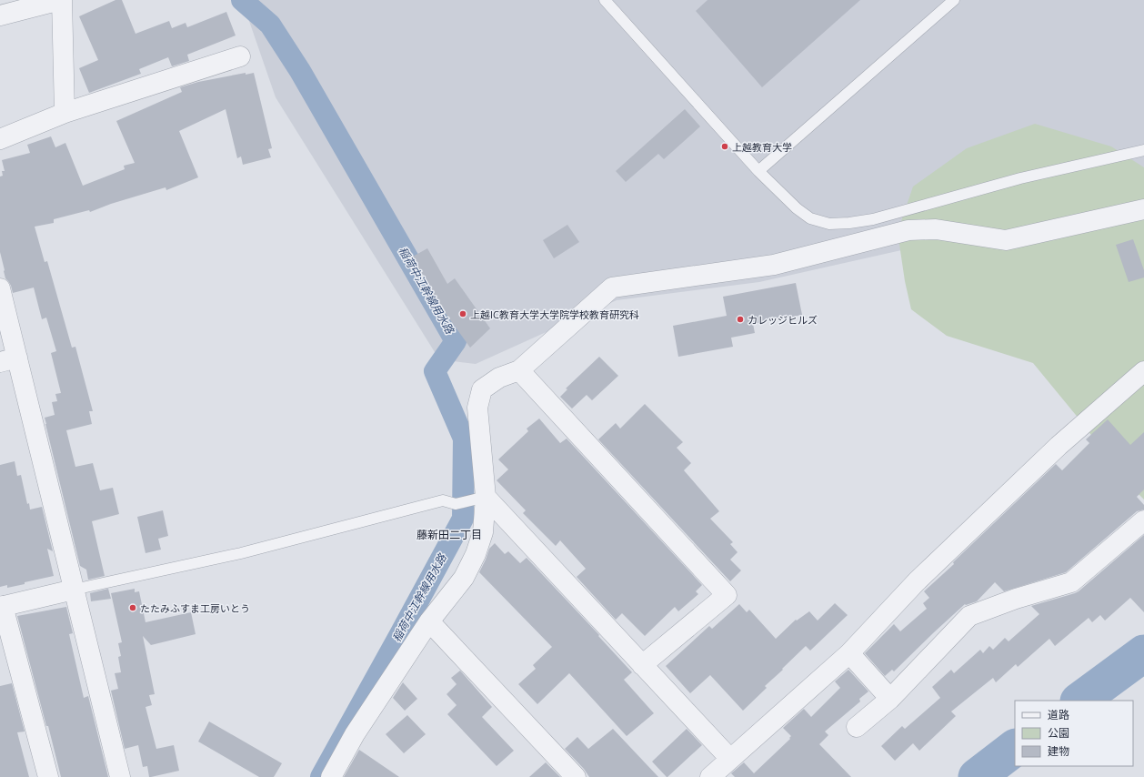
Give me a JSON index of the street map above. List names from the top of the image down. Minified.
{"districts":["藤新田二丁目"],"water":["稲荷中江幹線用水路"],"places":["上越教育大学","上越IC教育大学大学院学校教育研究科","カレッジヒルズ","たたみふすま工房いとう"],"legend":["道路","公園","建物"]}
